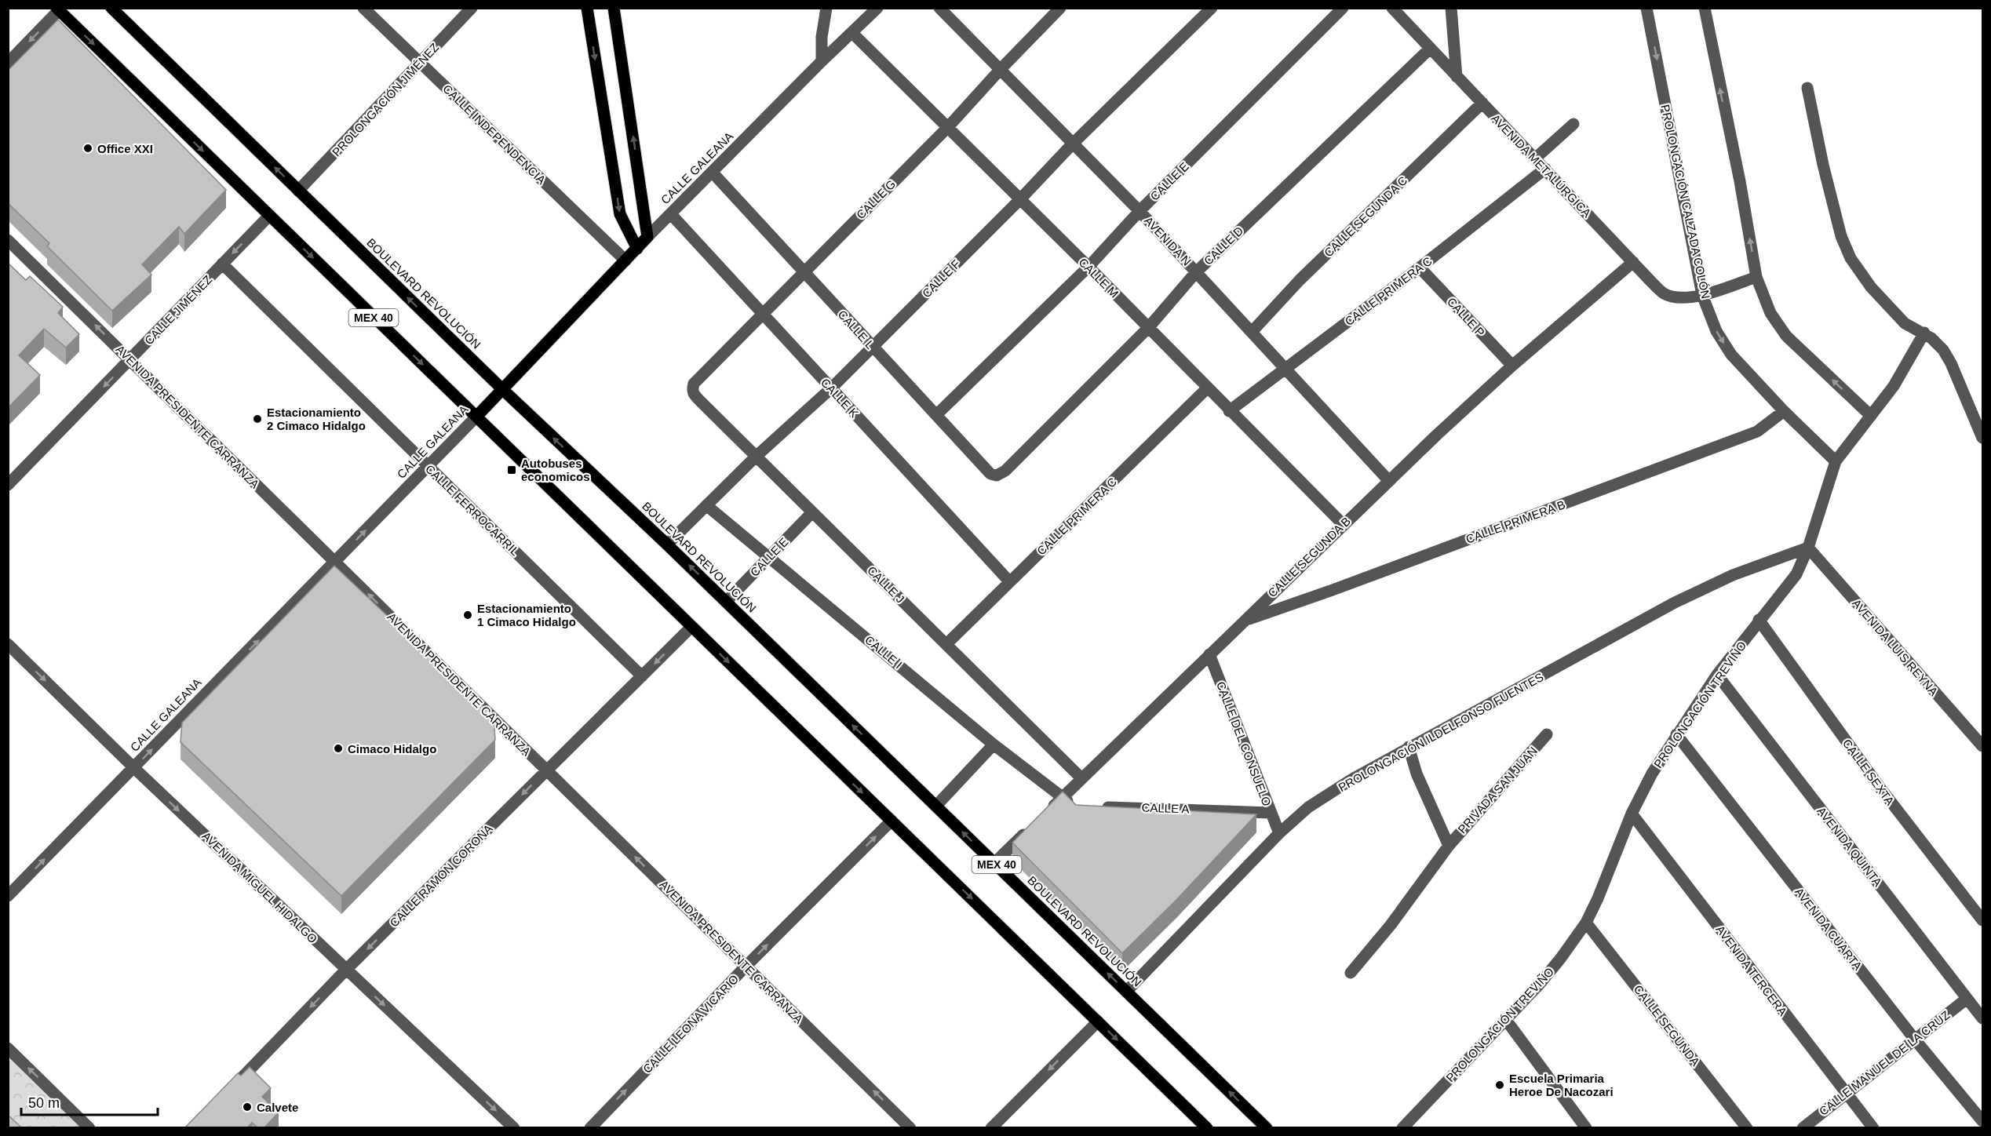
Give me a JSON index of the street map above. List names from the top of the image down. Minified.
{"streets":{"main road":["CALLE GALEANA","BOULEVARD REVOLUCIÓN","MEX 40"],"street":["PROLONGACIÓN JIMÉNEZ","CALLE INDEPENDENCIA","AVENIDA METALÚRGICA","CALLE E","CALLE G","PROLONGACIÓN CALZADA COLÓN","CALLE SEGUNDA C","AVENIDA N","CALLE D","CALLE M","CALLE F","CALLE PRIMERA C","CALLE JIMÉNEZ","CALLE P","CALLE L","CALLE K","AVENIDA PRESIDENTE CARRANZA","CALLE FERROCARRIL","CALLE PRIMERA B","CALLE SEGUNDA B","CALLE J","AVENIDA LUIS REYNA","CALLE I","PROLONGACIÓN TREVIÑO","PROLONGACIÓN ILDELFONSO FUENTES","CALLE DEL CONSUELO","CALLE SEXTA","PRIVADA SAN JUAN","CALLE A","AVENIDA QUINTA","CALLE RAMÓN CORONA","AVENIDA MIGUEL HIDALGO","AVENIDA CUARTA","AVENIDA TERCERA","CALLE LEONA VICARIO","CALLE SEGUNDA","CALLE MANUEL DE LA CRUZ"]},"crossings":[["PROLONGACIÓN JIMÉNEZ","CALLE INDEPENDENCIA"],["PROLONGACIÓN JIMÉNEZ","BOULEVARD REVOLUCIÓN"],["CALLE INDEPENDENCIA","CALLE GALEANA"],["AVENIDA METALÚRGICA","PROLONGACIÓN CALZADA COLÓN"],["AVENIDA METALÚRGICA","CALLE SEGUNDA C"],["AVENIDA METALÚRGICA","CALLE D"],["AVENIDA METALÚRGICA","CALLE PRIMERA C"],["AVENIDA METALÚRGICA","CALLE SEGUNDA B"],["CALLE GALEANA","CALLE M"],["CALLE GALEANA","BOULEVARD REVOLUCIÓN"],["CALLE GALEANA","MEX 40"],["CALLE GALEANA","CALLE L"],["CALLE GALEANA","CALLE K"],["CALLE GALEANA","AVENIDA PRESIDENTE CARRANZA"],["CALLE GALEANA","CALLE FERROCARRIL"],["CALLE GALEANA","AVENIDA MIGUEL HIDALGO"],["CALLE E","AVENIDA N"],["CALLE E","CALLE M"],["CALLE E","BOULEVARD REVOLUCIÓN"],["CALLE E","CALLE L"],["CALLE E","CALLE J"],["CALLE E","CALLE I"],["CALLE G","AVENIDA N"],["CALLE G","CALLE M"],["CALLE G","CALLE L"],["CALLE G","CALLE K"],["CALLE G","CALLE J"],["PROLONGACIÓN CALZADA COLÓN","CALLE PRIMERA B"],["PROLONGACIÓN CALZADA COLÓN","PROLONGACIÓN TREVIÑO"],["CALLE SEGUNDA C","AVENIDA N"],["AVENIDA N","CALLE D"],["AVENIDA N","CALLE F"],["AVENIDA N","CALLE PRIMERA C"],["AVENIDA N","CALLE SEGUNDA B"],["CALLE D","CALLE M"],["CALLE D","CALLE L"],["CALLE M","CALLE F"],["CALLE M","CALLE PRIMERA C"],["CALLE M","CALLE SEGUNDA B"],["CALLE F","BOULEVARD REVOLUCIÓN"],["CALLE F","CALLE L"],["CALLE F","CALLE K"],["CALLE F","CALLE J"],["CALLE F","CALLE I"],["CALLE PRIMERA C","CALLE P"],["CALLE PRIMERA C","CALLE K"],["CALLE PRIMERA C","CALLE J"],["BOULEVARD REVOLUCIÓN","PROLONGACIÓN ILDELFONSO FUENTES"],["CALLE JIMÉNEZ","MEX 40"],["CALLE JIMÉNEZ","AVENIDA PRESIDENTE CARRANZA"],["CALLE JIMÉNEZ","CALLE FERROCARRIL"],["CALLE P","CALLE SEGUNDA B"],["MEX 40","CALLE RAMÓN CORONA"],["MEX 40","CALLE LEONA VICARIO"],["AVENIDA PRESIDENTE CARRANZA","CALLE RAMÓN CORONA"],["AVENIDA PRESIDENTE CARRANZA","CALLE LEONA VICARIO"],["CALLE FERROCARRIL","CALLE RAMÓN CORONA"],["CALLE PRIMERA B","CALLE SEGUNDA B"],["CALLE SEGUNDA B","CALLE J"],["CALLE SEGUNDA B","CALLE I"],["CALLE SEGUNDA B","CALLE DEL CONSUELO"],["AVENIDA LUIS REYNA","PROLONGACIÓN TREVIÑO"],["AVENIDA LUIS REYNA","PROLONGACIÓN ILDELFONSO FUENTES"],["PROLONGACIÓN TREVIÑO","PROLONGACIÓN ILDELFONSO FUENTES"],["PROLONGACIÓN TREVIÑO","CALLE SEXTA"],["PROLONGACIÓN TREVIÑO","AVENIDA QUINTA"],["PROLONGACIÓN TREVIÑO","AVENIDA CUARTA"],["PROLONGACIÓN TREVIÑO","AVENIDA TERCERA"],["PROLONGACIÓN TREVIÑO","CALLE SEGUNDA"],["PROLONGACIÓN ILDELFONSO FUENTES","CALLE DEL CONSUELO"],["CALLE DEL CONSUELO","CALLE A"],["AVENIDA QUINTA","CALLE MANUEL DE LA CRUZ"],["CALLE RAMÓN CORONA","AVENIDA MIGUEL HIDALGO"],["AVENIDA CUARTA","CALLE MANUEL DE LA CRUZ"],["AVENIDA TERCERA","CALLE MANUEL DE LA CRUZ"]],"one_way":["CALLE GALEANA","CALLE JIMÉNEZ","AVENIDA PRESIDENTE CARRANZA","CALLE RAMÓN CORONA","AVENIDA MIGUEL HIDALGO","CALLE LEONA VICARIO"],"places":{"other":["Office XXI","Estacionamiento 2 Cimaco Hidalgo","Estacionamiento 1 Cimaco Hidalgo","Cimaco Hidalgo","Escuela Primaria Heroe De Nacozari","Calvete"],"transit":["Autobuses economicos"]},"scale_bar":"50 m"}
